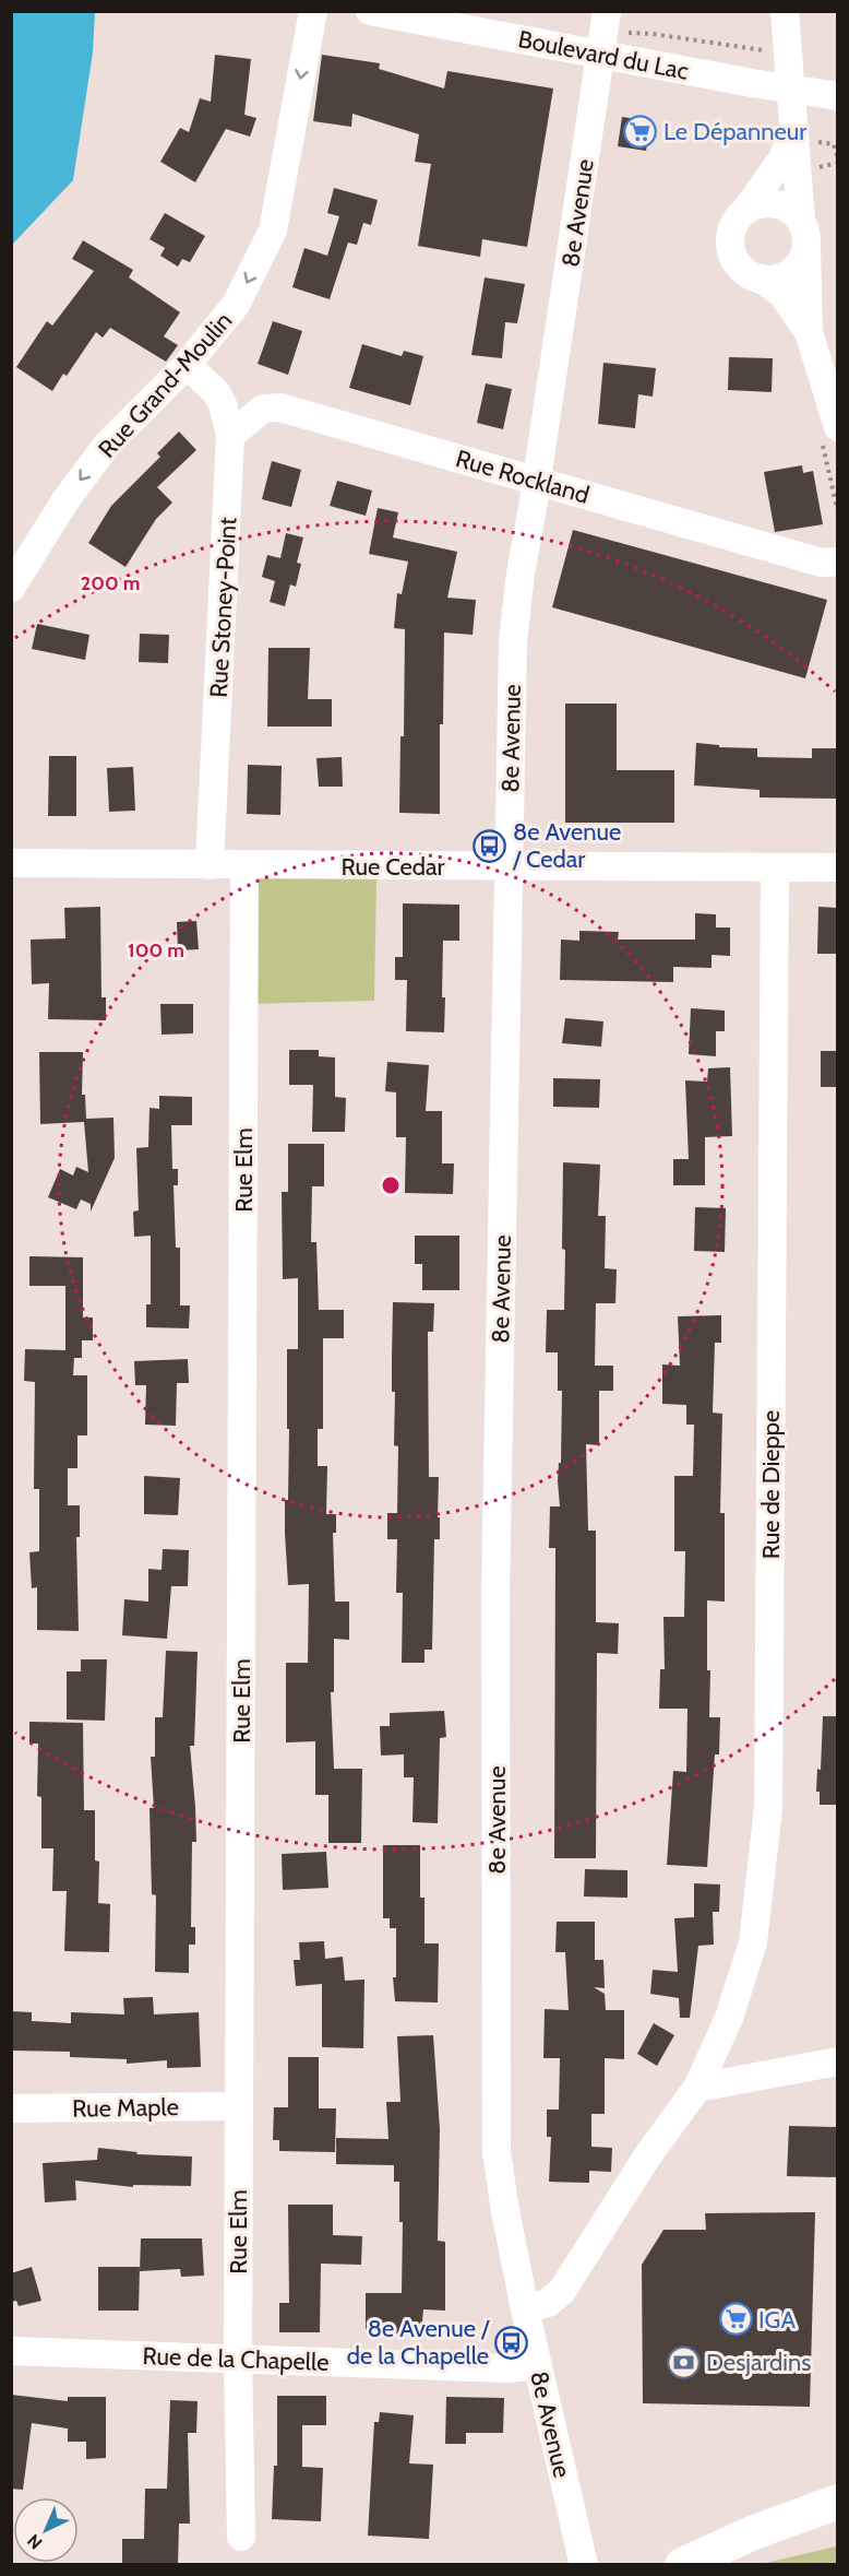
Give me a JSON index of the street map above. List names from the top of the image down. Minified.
{"streets":{"street":["Boulevard du Lac","8e Avenue","Rue Grand-Moulin","Rue Rockland","Rue Stoney-Point","Rue Cedar","Rue Elm","Rue de Dieppe","Rue Maple","Rue de la Chapelle"]},"crossings":[["Boulevard du Lac","8e Avenue"],["8e Avenue","Rue Rockland"],["8e Avenue","Rue Cedar"],["8e Avenue","Rue de la Chapelle"],["Rue Grand-Moulin","Rue Stoney-Point"],["Rue Rockland","Rue Stoney-Point"],["Rue Stoney-Point","Rue Cedar"],["Rue Cedar","Rue Elm"],["Rue Cedar","Rue de Dieppe"],["Rue Elm","Rue Maple"],["Rue Elm","Rue de la Chapelle"]],"one_way":["Rue Grand-Moulin"],"places":{"supermarket":["Le Dépanneur","IGA"],"bus stop":["8e Avenue / Cedar","8e Avenue / de la Chapelle"],"bank":["Desjardins"]},"north":"bottom left","rings":["200 m","100 m"]}
